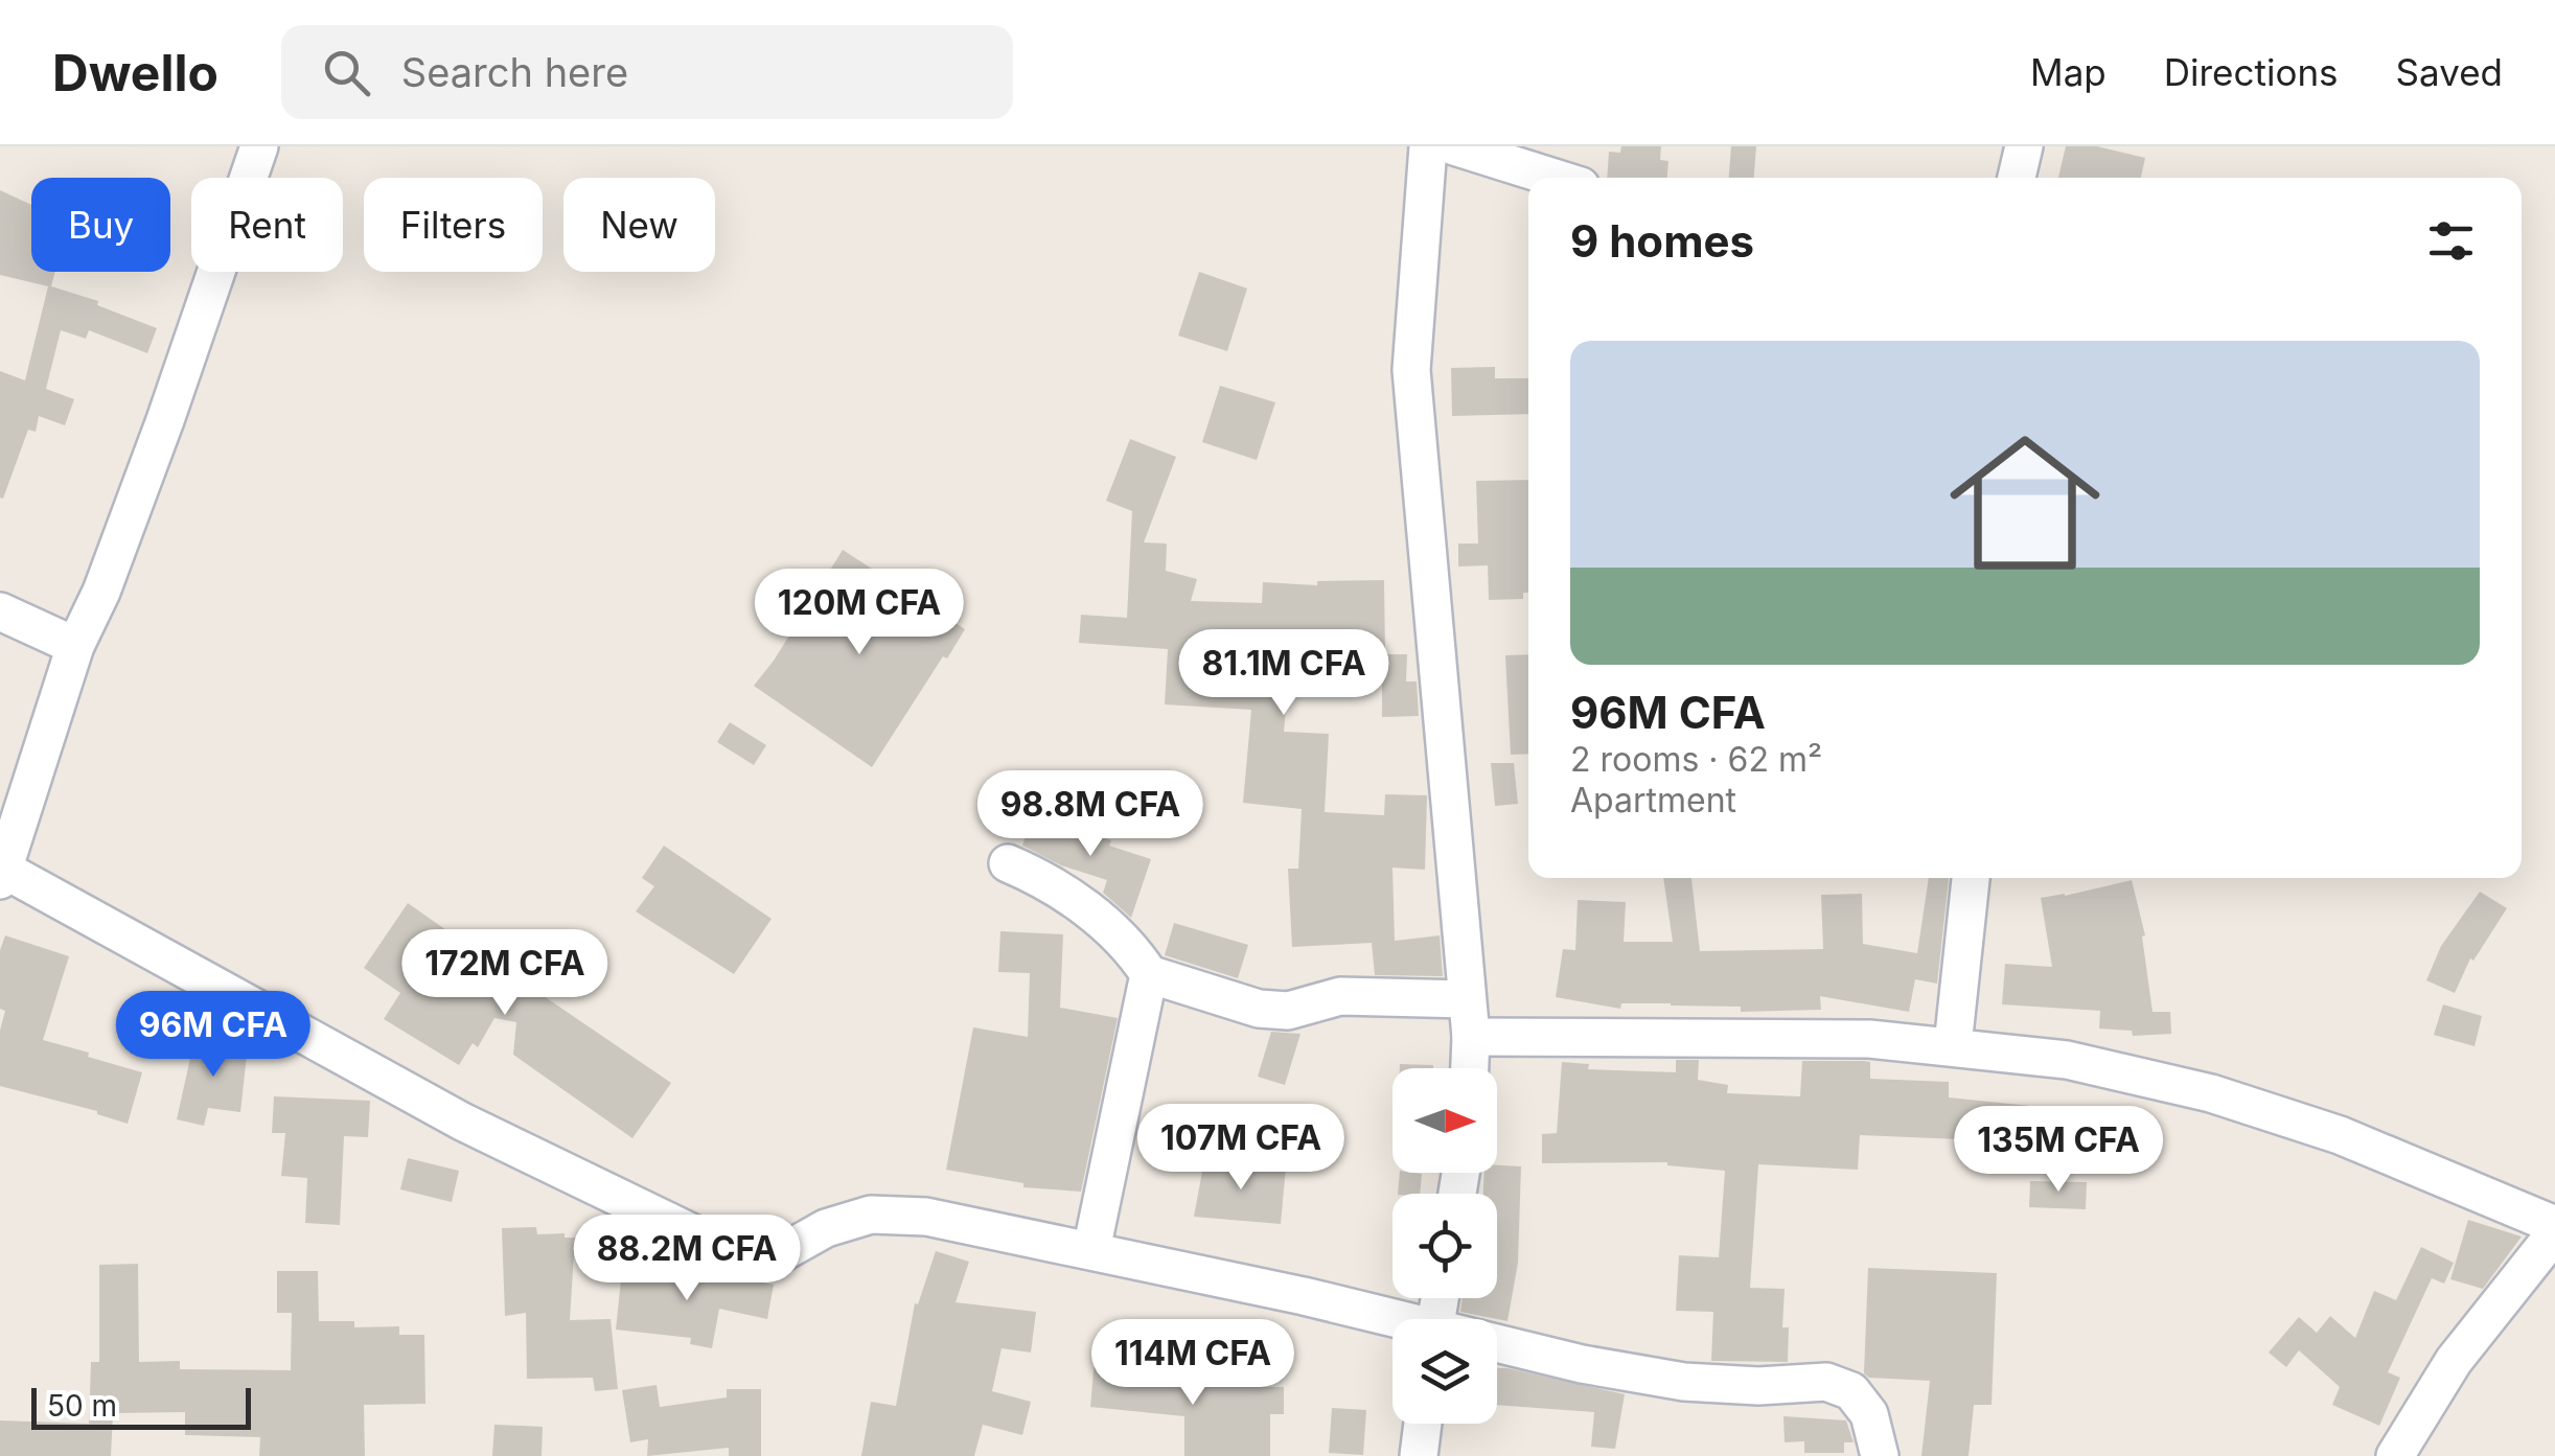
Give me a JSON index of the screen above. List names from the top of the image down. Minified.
{"scale_bar":"50 m","north":"right","page":{"header":"Dwello","search":"Search here","nav":["Map","Directions","Saved"],"chip":["Buy","Rent","Filters","New"],"heading":"9 homes","list":[{"name":"96M CFA","note":"2 rooms · 62 m² · Apartment"}],"price":["120M CFA","81.1M CFA","98.8M CFA","172M CFA","96M CFA","107M CFA","135M CFA","88.2M CFA","114M CFA"],"scale":"50 m"}}
